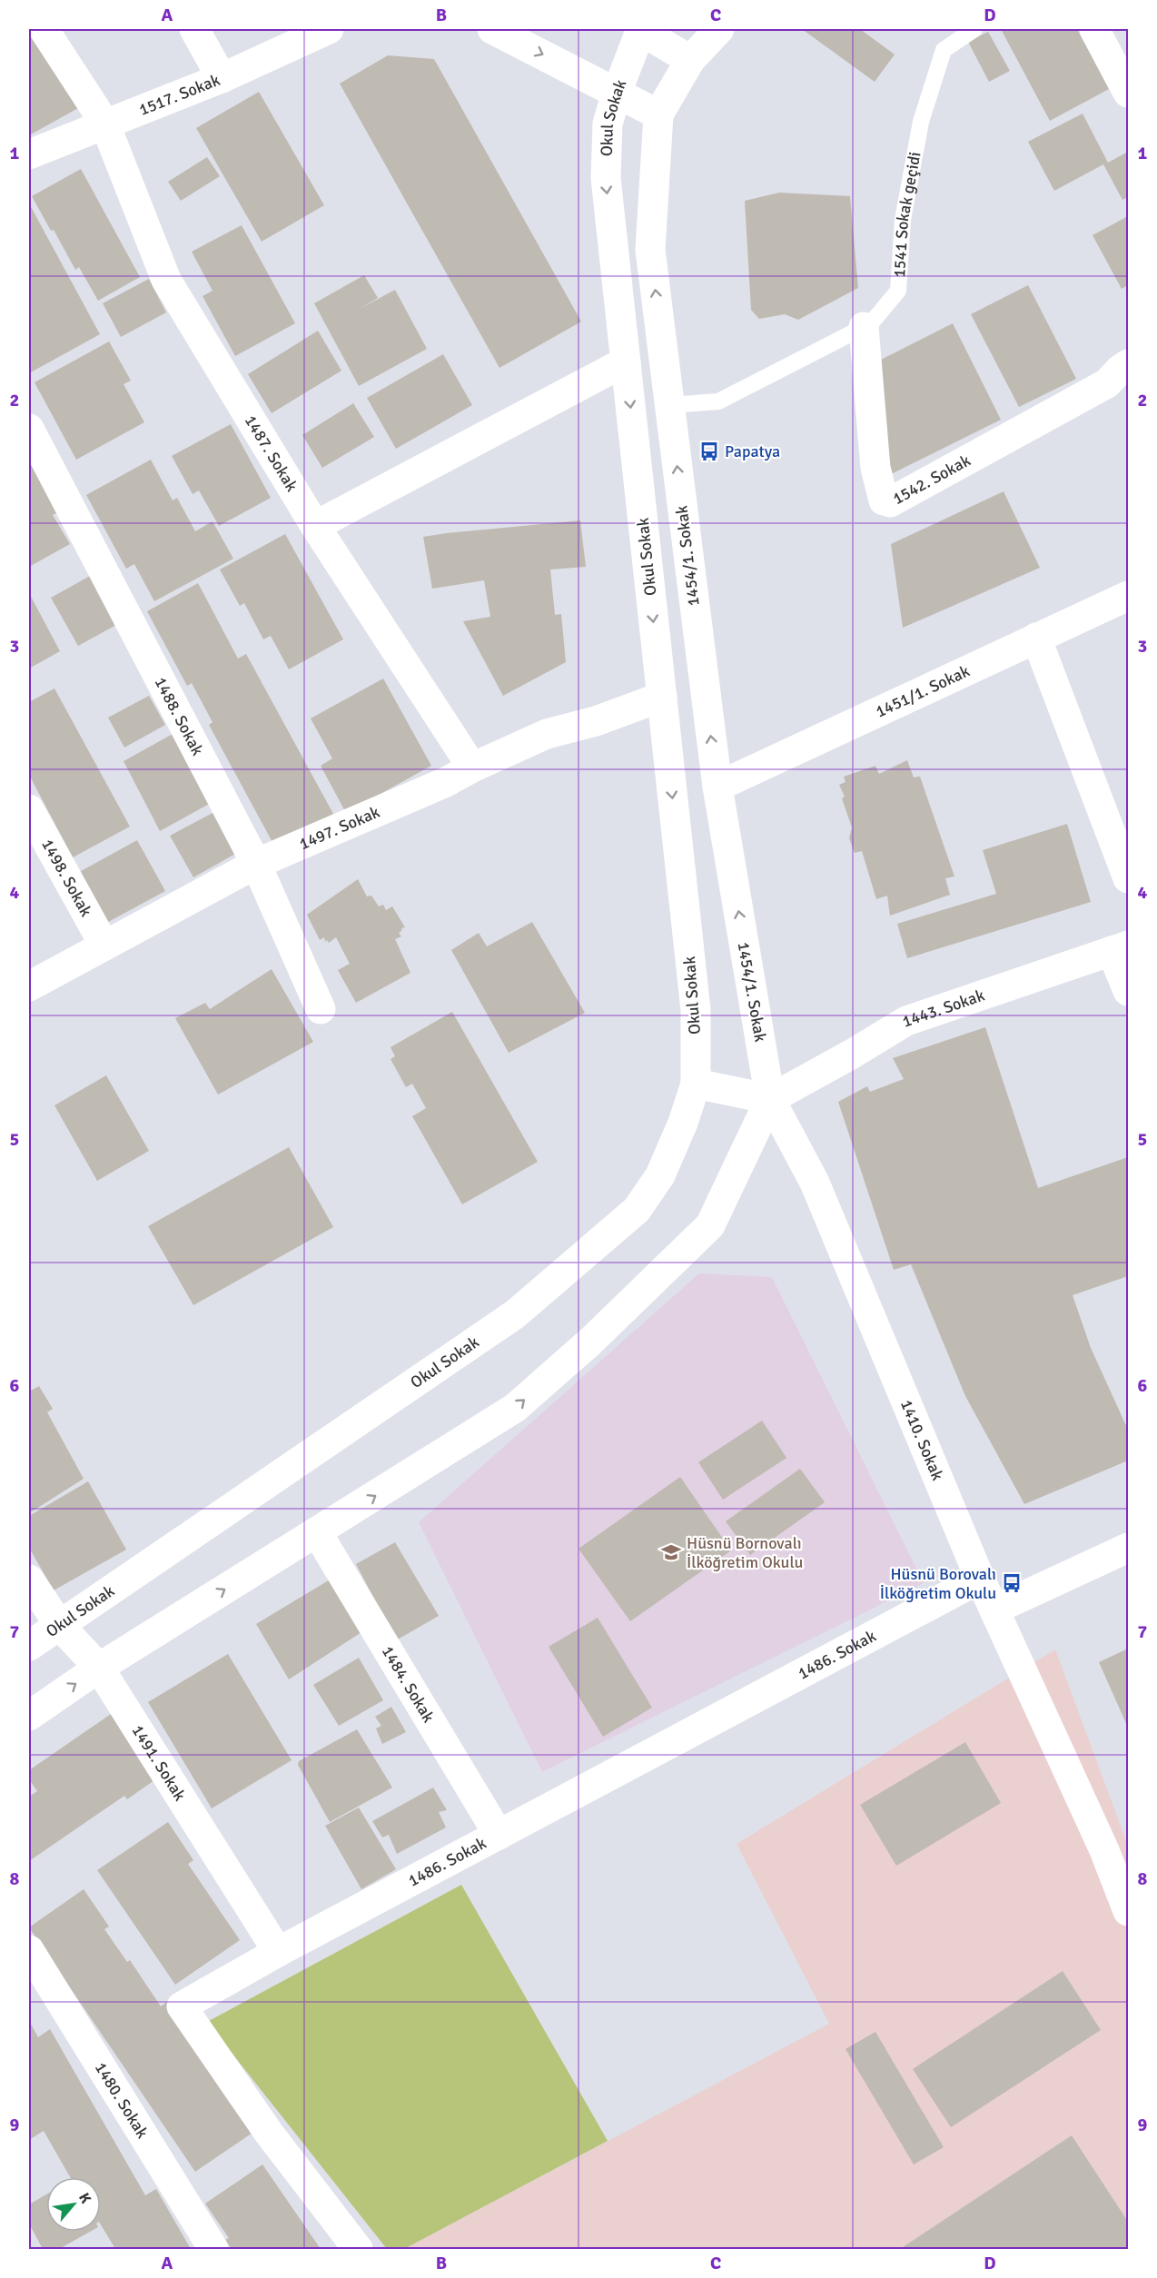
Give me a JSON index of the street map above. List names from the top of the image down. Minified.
{"streets":{"street":["1517. Sokak","Okul Sokak","1487. Sokak","1542. Sokak","1454/1. Sokak","1451/1. Sokak","1488. Sokak","1497. Sokak","1498. Sokak","1443. Sokak","1410. Sokak","1486. Sokak","1484. Sokak","1491. Sokak","1480. Sokak"],"lane":["1541 Sokak geçidi"]},"crossings":[["1517. Sokak","1487. Sokak"],["Okul Sokak","1497. Sokak"],["Okul Sokak","1491. Sokak"],["1541 Sokak geçidi","1542. Sokak"],["1541 Sokak geçidi","1454/1. Sokak"],["1487. Sokak","1497. Sokak"],["1454/1. Sokak","1451/1. Sokak"],["1454/1. Sokak","1443. Sokak"],["1454/1. Sokak","1410. Sokak"],["1488. Sokak","1497. Sokak"],["1497. Sokak","1498. Sokak"],["1443. Sokak","1410. Sokak"],["1410. Sokak","1486. Sokak"],["1486. Sokak","1484. Sokak"],["1486. Sokak","1491. Sokak"]],"one_way":["Okul Sokak","1454/1. Sokak"],"places":{"bus stop":["Papatya","Hüsnü Borovalı İlköğretim Okulu"],"school or university":["Hüsnü Bornovalı İlköğretim Okulu"]},"north":"top right","grid":{"columns":["A","B","C","D"],"rows":["1","2","3","4","5","6","7","8","9"]}}
